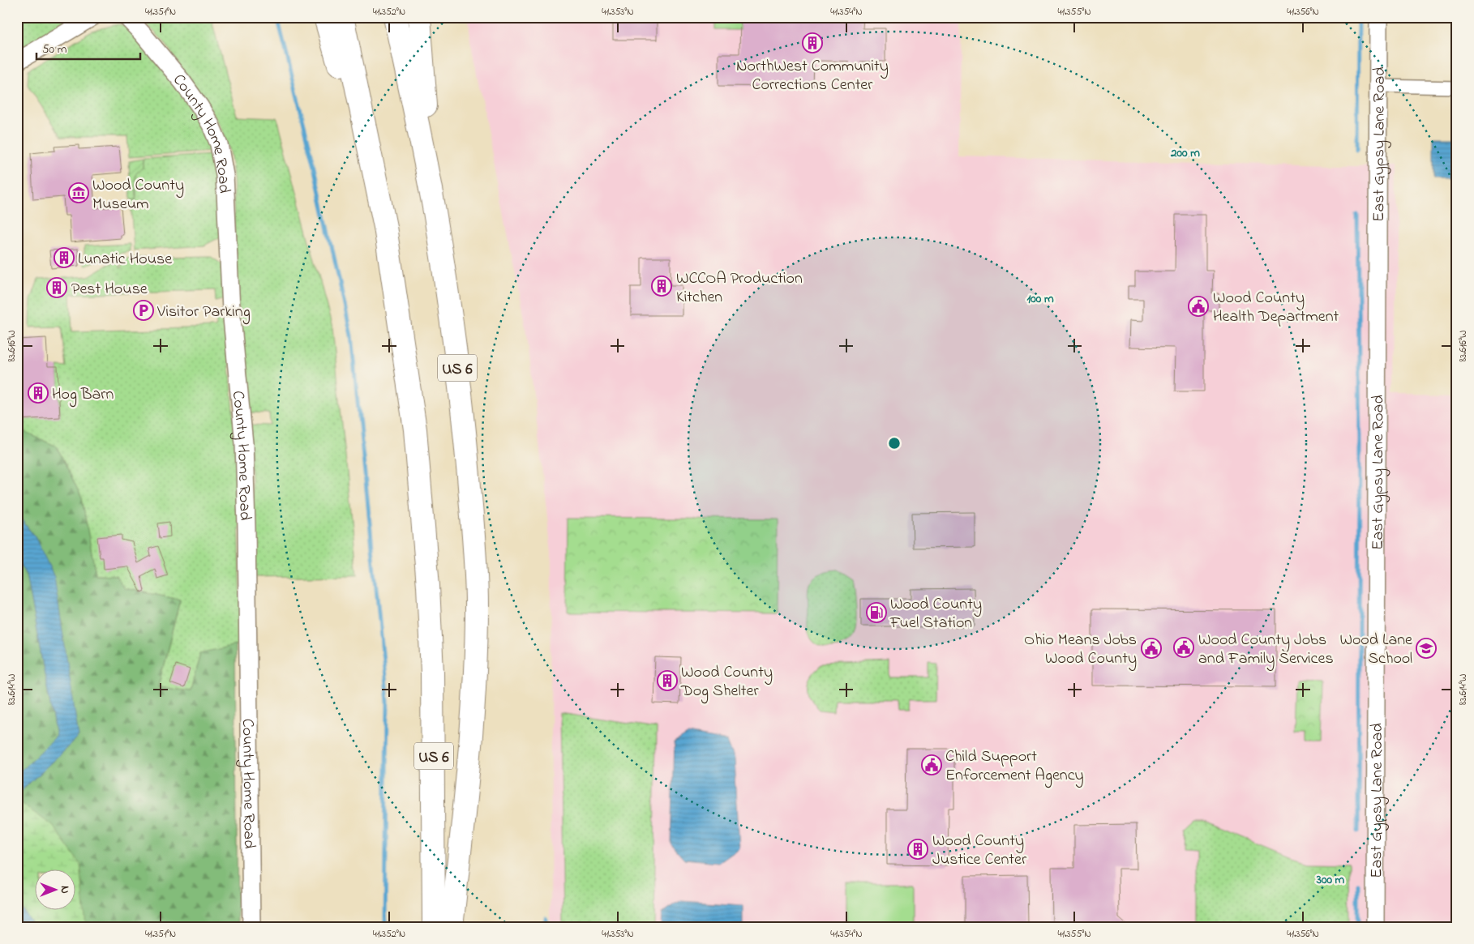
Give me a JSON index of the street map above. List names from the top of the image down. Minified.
{"streets":{"highway":["US 6"],"street":["County Home Road","East Gypsy Lane Road"]},"places":{"building":["NorthWest Community Corrections Center","Lunatic House","WCCOA Production Kitchen","Pest House","Hog Barn","Wood County Dog Shelter","Wood County Justice Center"],"museum":["Wood County Museum"],"public building":["Wood County Health Department","Wood County Jobs and Family Services","Ohio Means Jobs Wood County","Child Support Enforcement Agency"],"parking":["Visitor Parking"],"fuel station":["Wood County Fuel Station"],"school or university":["Wood Lane School"]},"scale_bar":"50 m","north":"right","coordinates":["41.351°N","41.352°N","41.353°N","41.354°N","41.355°N","41.356°N","83.616°W","83.614°W"],"rings":["200 m","100 m","300 m"]}
